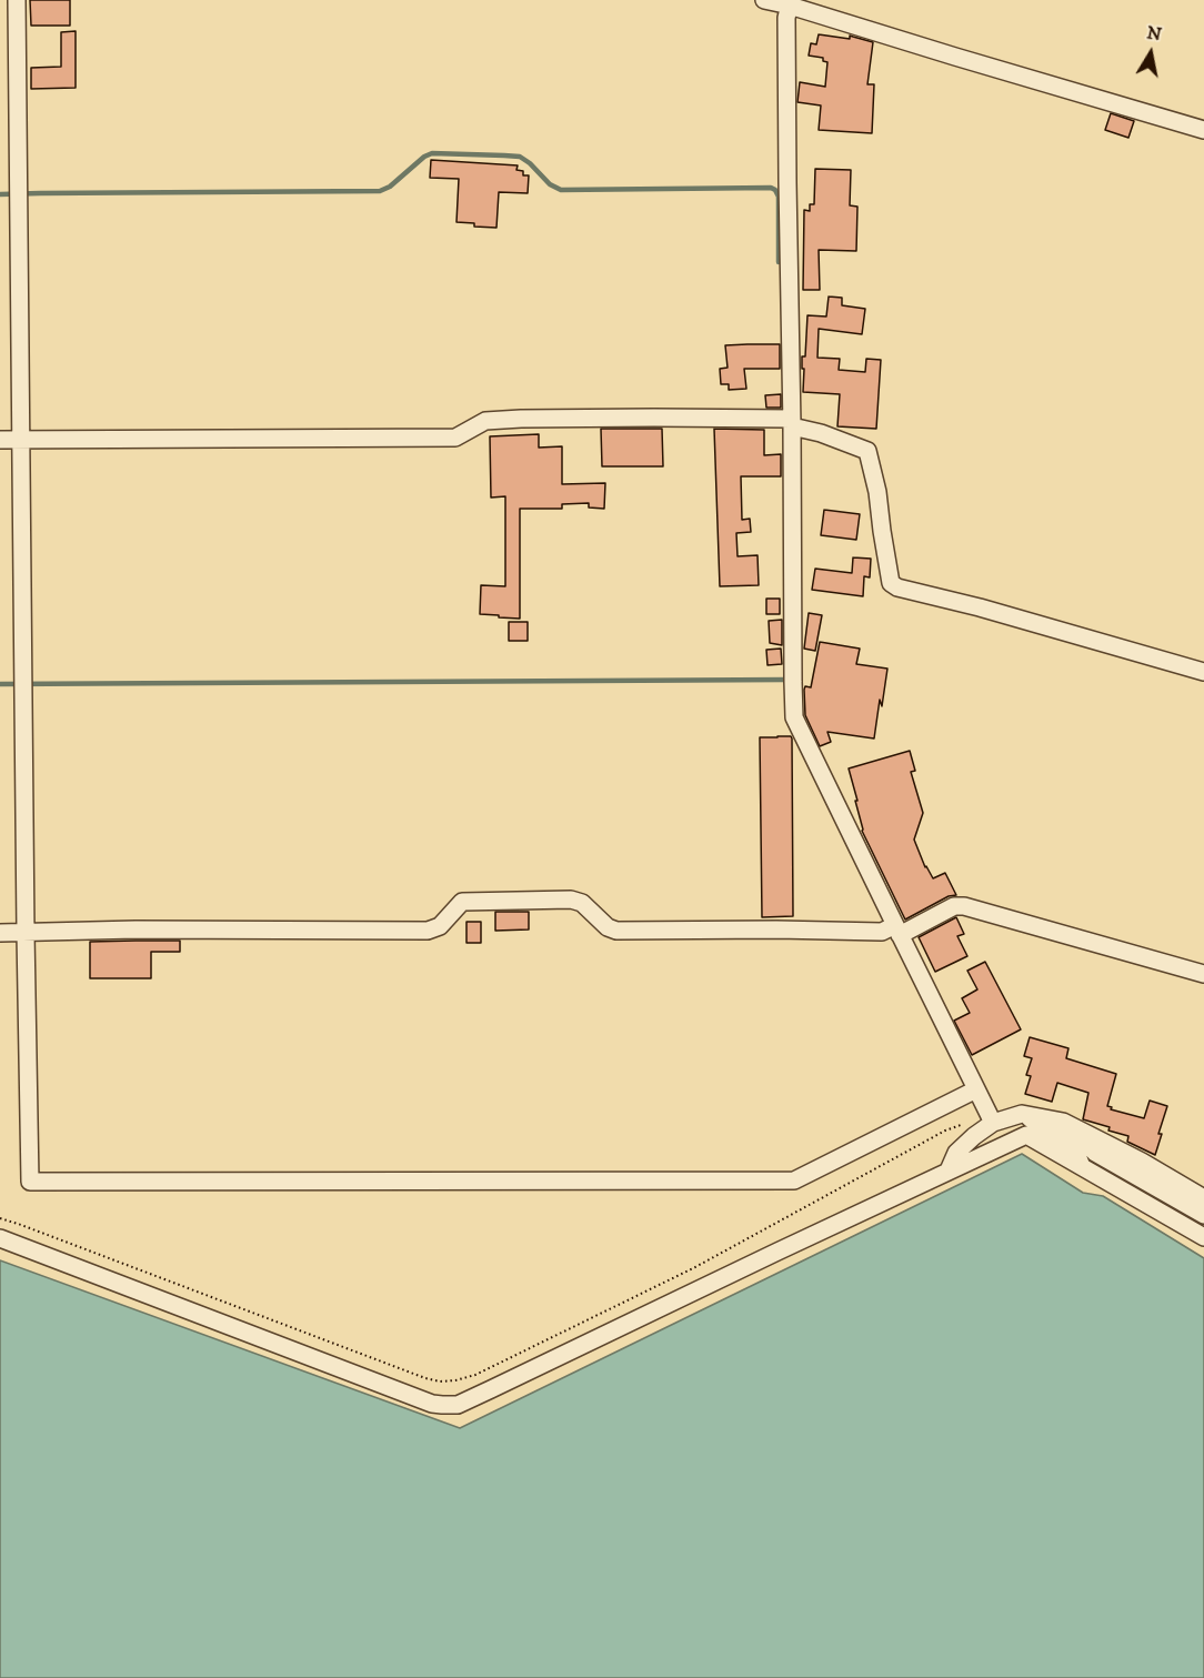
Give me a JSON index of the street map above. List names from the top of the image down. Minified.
{"north":"top"}
